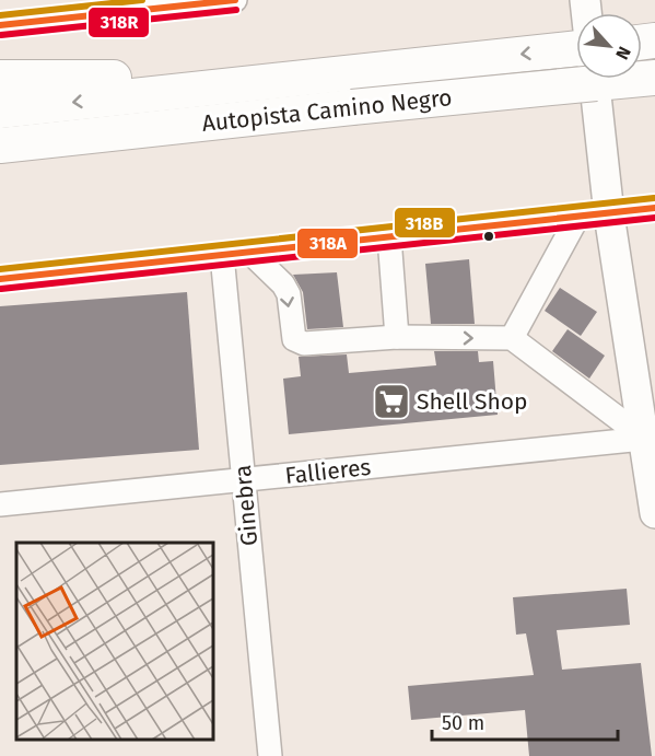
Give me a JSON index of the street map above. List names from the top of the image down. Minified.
{"streets":{"highway":["Autopista Camino Negro"],"street":["Fallieres","Ginebra"]},"crossings":[["Fallieres","Ginebra"]],"places":{"supermarket":["Shell Shop"]},"lines":["transit line 318A","transit line 318B","transit line 318R"],"scale_bar":"50 m","north":"bottom right"}
